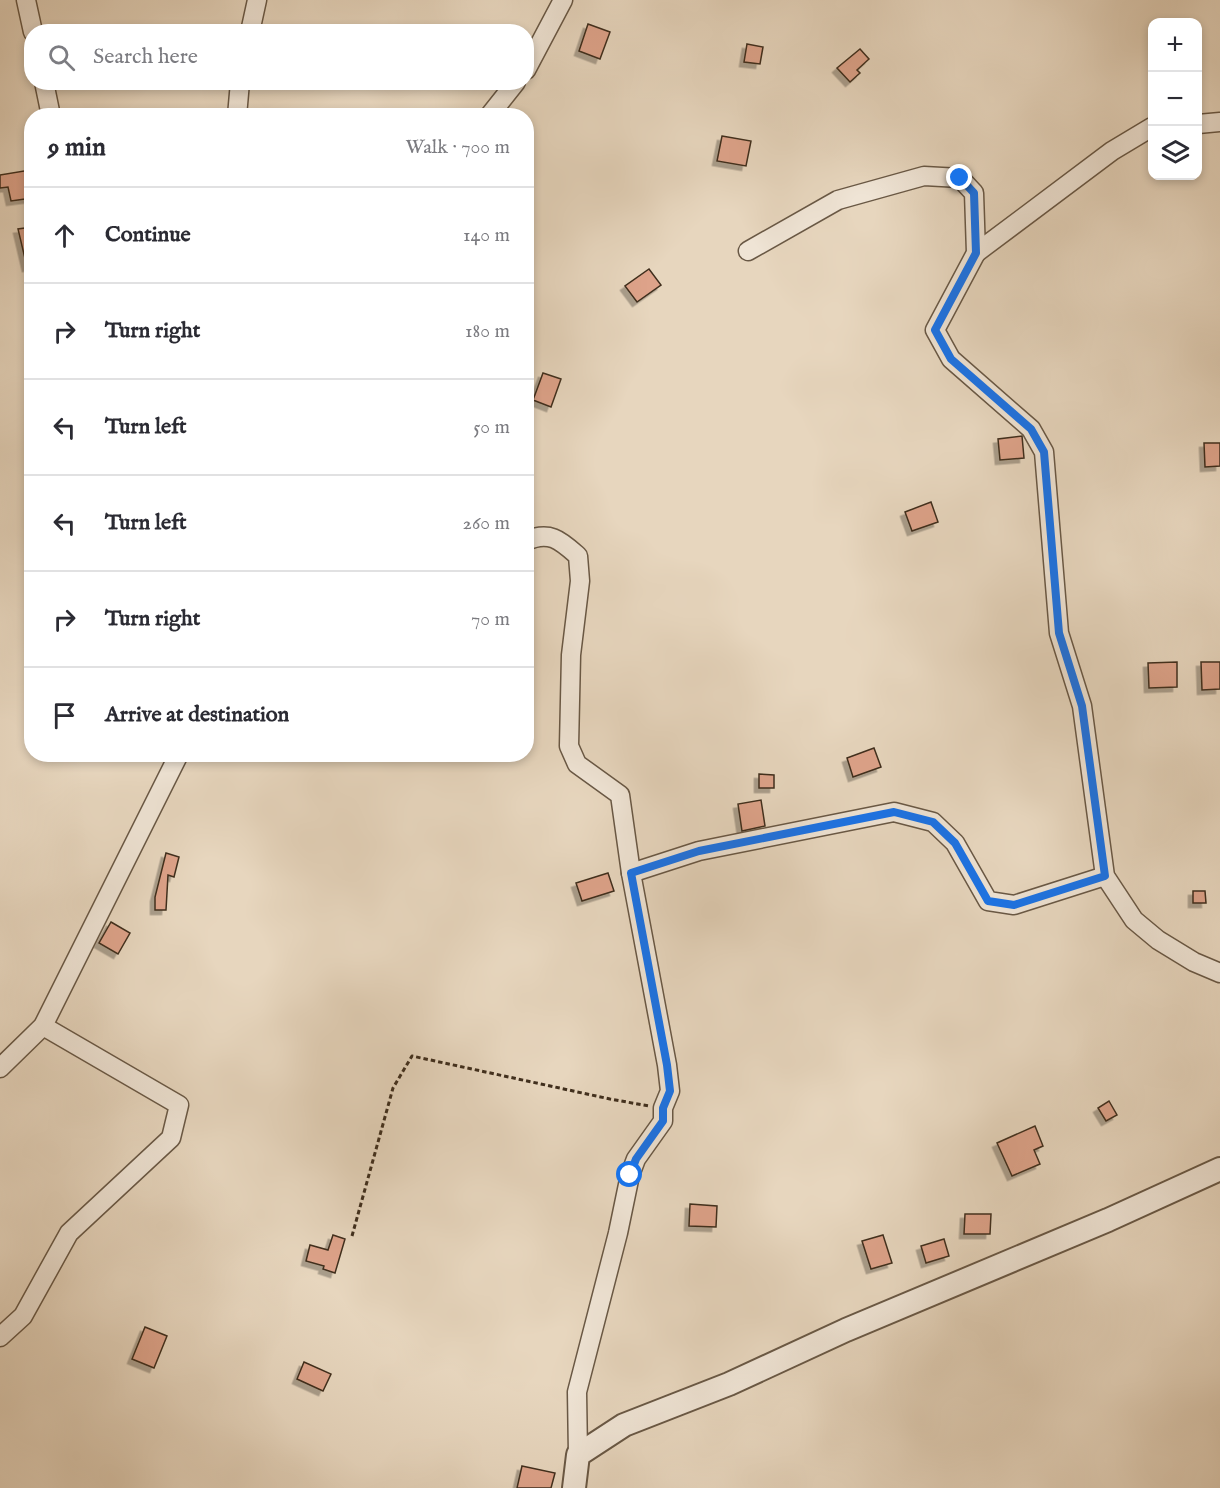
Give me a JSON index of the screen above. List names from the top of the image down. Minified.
{"page":{"map_buttons":["+","−"],"search":"Search here","heading":["9 min","Walk · 700 m"],"list":[["Continue","140 m"],["Turn right","180 m"],["Turn left","50 m"],["Turn left","260 m"],["Turn right","70 m"],"Arrive at destination"]}}
